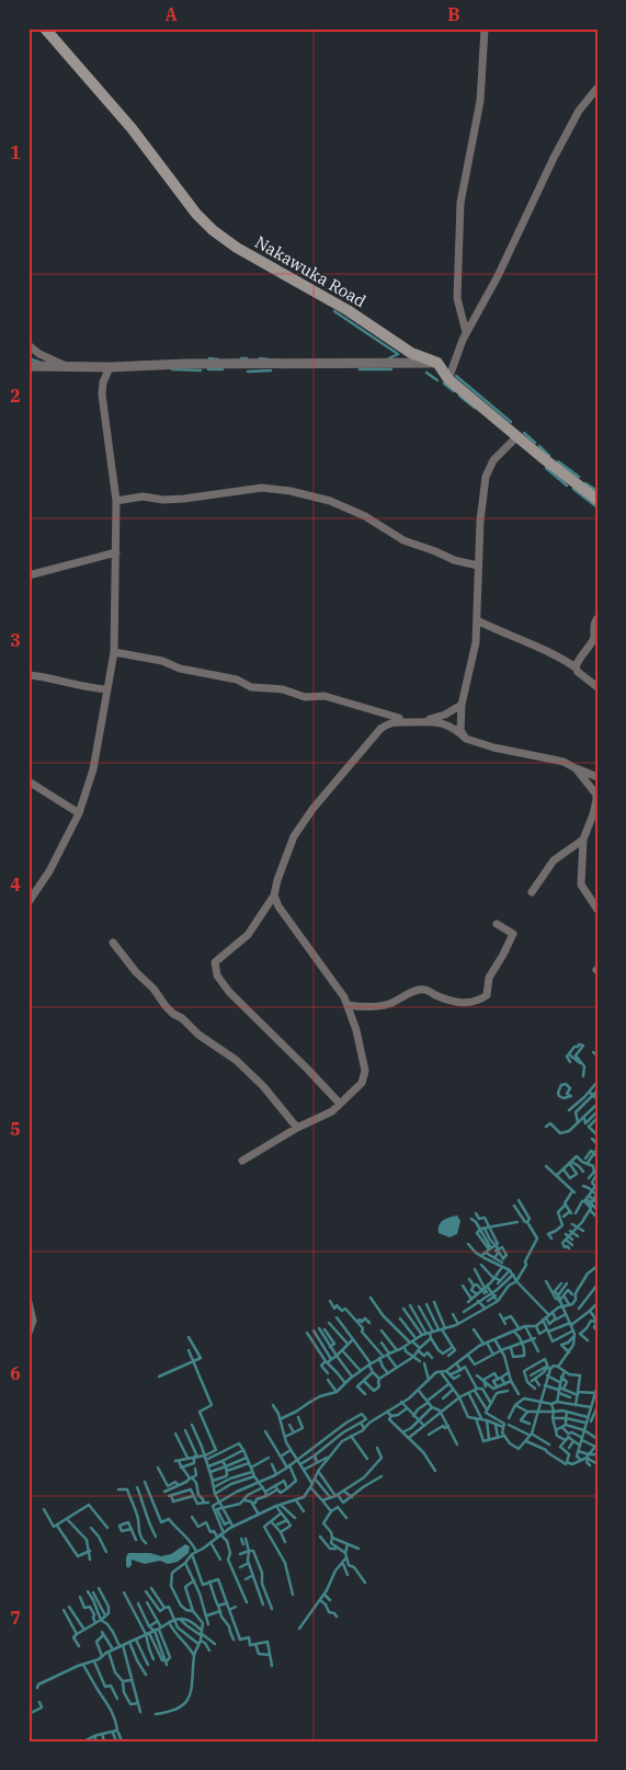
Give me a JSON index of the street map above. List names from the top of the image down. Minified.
{"streets":{"main road":["Nakawuka Road"]},"grid":{"columns":["A","B"],"rows":["1","2","3","4","5","6","7"]}}
